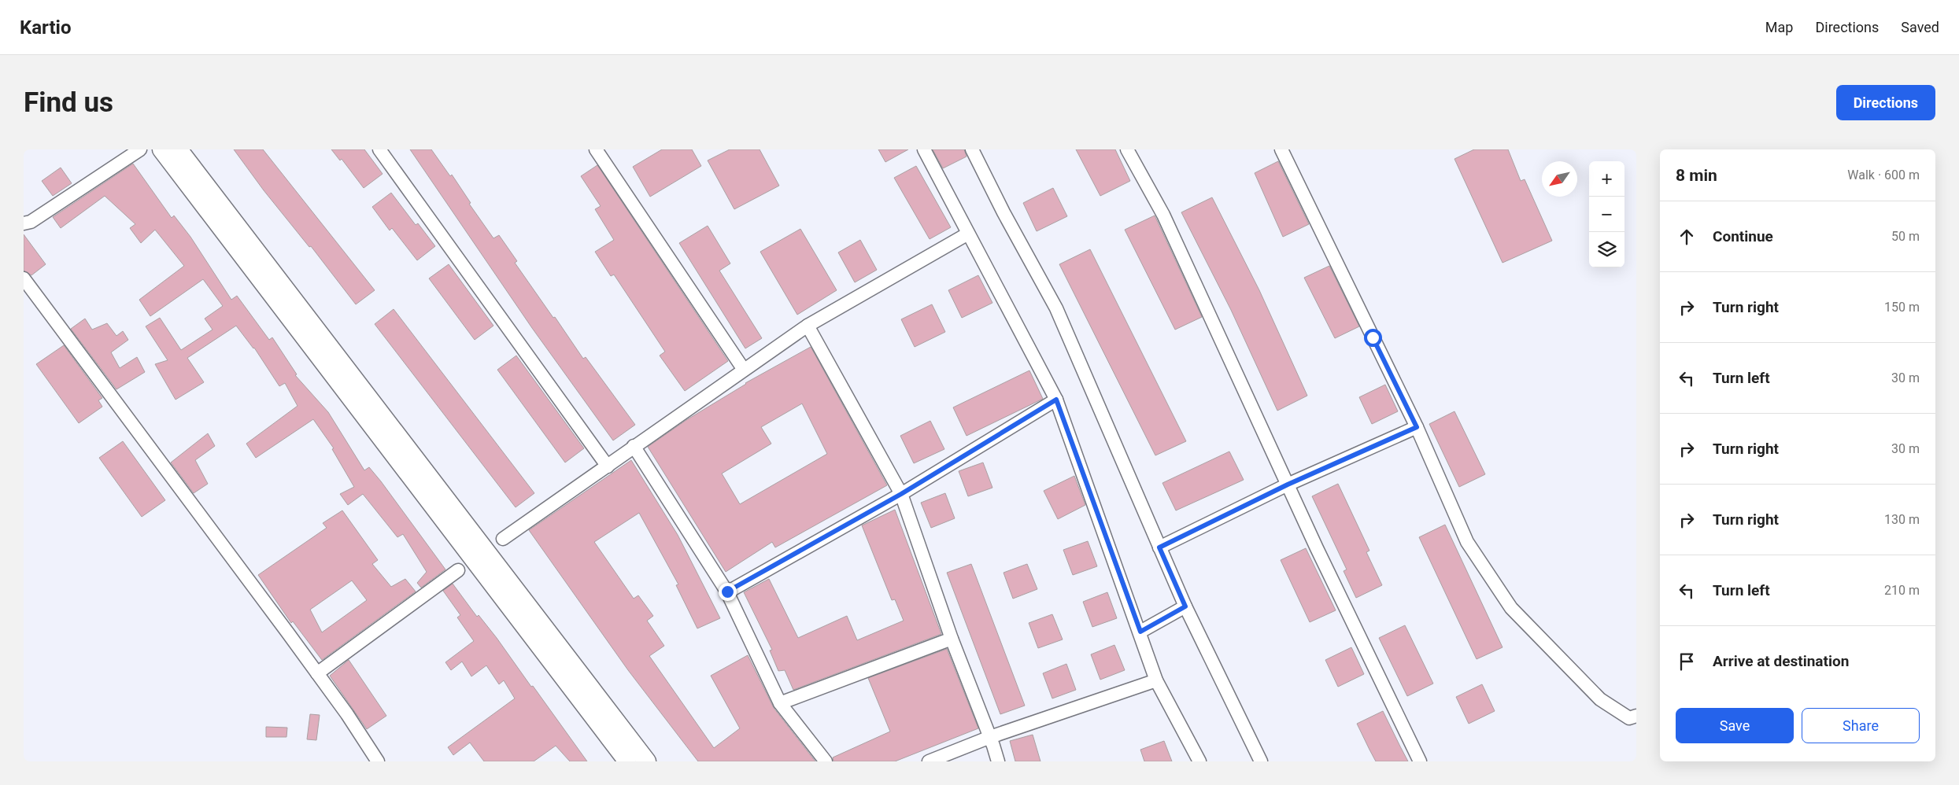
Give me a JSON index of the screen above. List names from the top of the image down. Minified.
{"north":"bottom left","page":{"header":"Kartio","nav":["Map","Directions","Saved"],"buttons":["Directions",["Save","Share"]],"title":"Find us","heading":["8 min","Walk · 600 m"],"map_buttons":["+","−"],"list":[["Continue","50 m"],["Turn right","150 m"],["Turn left","30 m"],["Turn right","30 m"],["Turn right","130 m"],["Turn left","210 m"],"Arrive at destination"]}}
